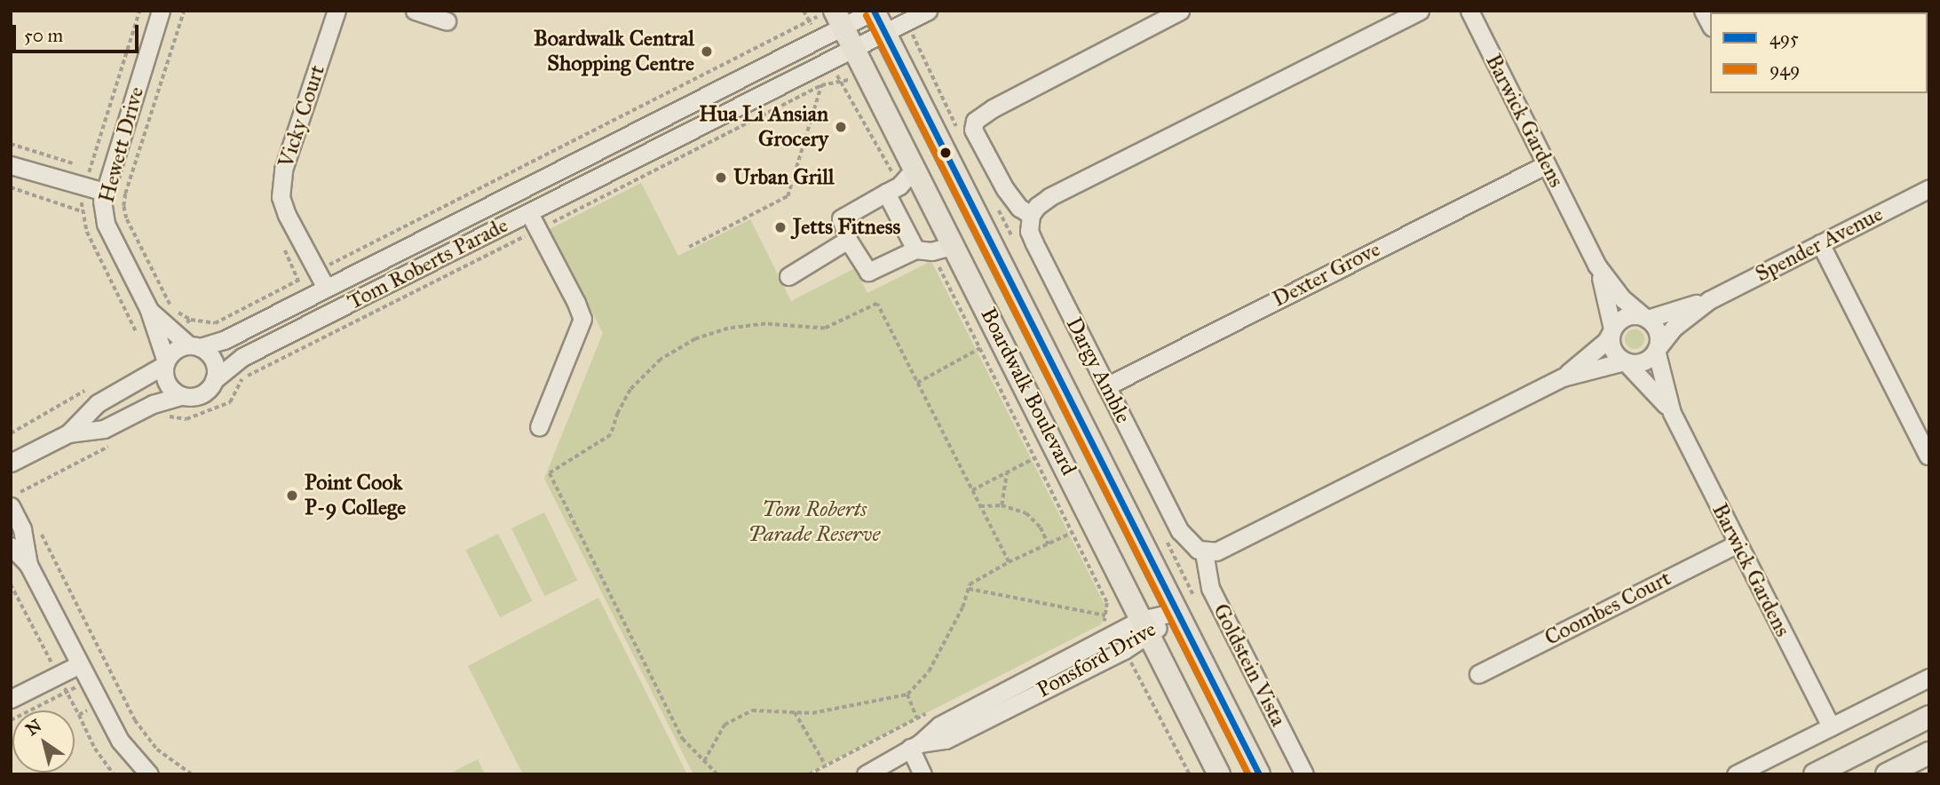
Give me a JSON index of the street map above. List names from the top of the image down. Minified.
{"streets":{"main road":["Boardwalk Boulevard"],"street":["Vicky Court","Barwick Gardens","Hewett Drive","Spender Avenue","Tom Roberts Parade","Dexter Grove","Dargy Amble","Coombes Court","Ponsford Drive","Goldstein Vista"]},"crossings":[["Vicky Court","Tom Roberts Parade"],["Barwick Gardens","Spender Avenue"],["Barwick Gardens","Dexter Grove"],["Barwick Gardens","Coombes Court"],["Hewett Drive","Tom Roberts Parade"],["Tom Roberts Parade","Boardwalk Boulevard"],["Dexter Grove","Dargy Amble"],["Dargy Amble","Goldstein Vista"],["Boardwalk Boulevard","Ponsford Drive"]],"parks":["Tom Roberts Parade Reserve"],"places":["Boardwalk Central Shopping Centre","Hua Li Ansian Grocery","Urban Grill","Jetts Fitness","Point Cook P-9 College"],"lines":["transit line 495","transit line 949"],"legend":["495","949"],"scale_bar":"50 m","north":"top left"}
